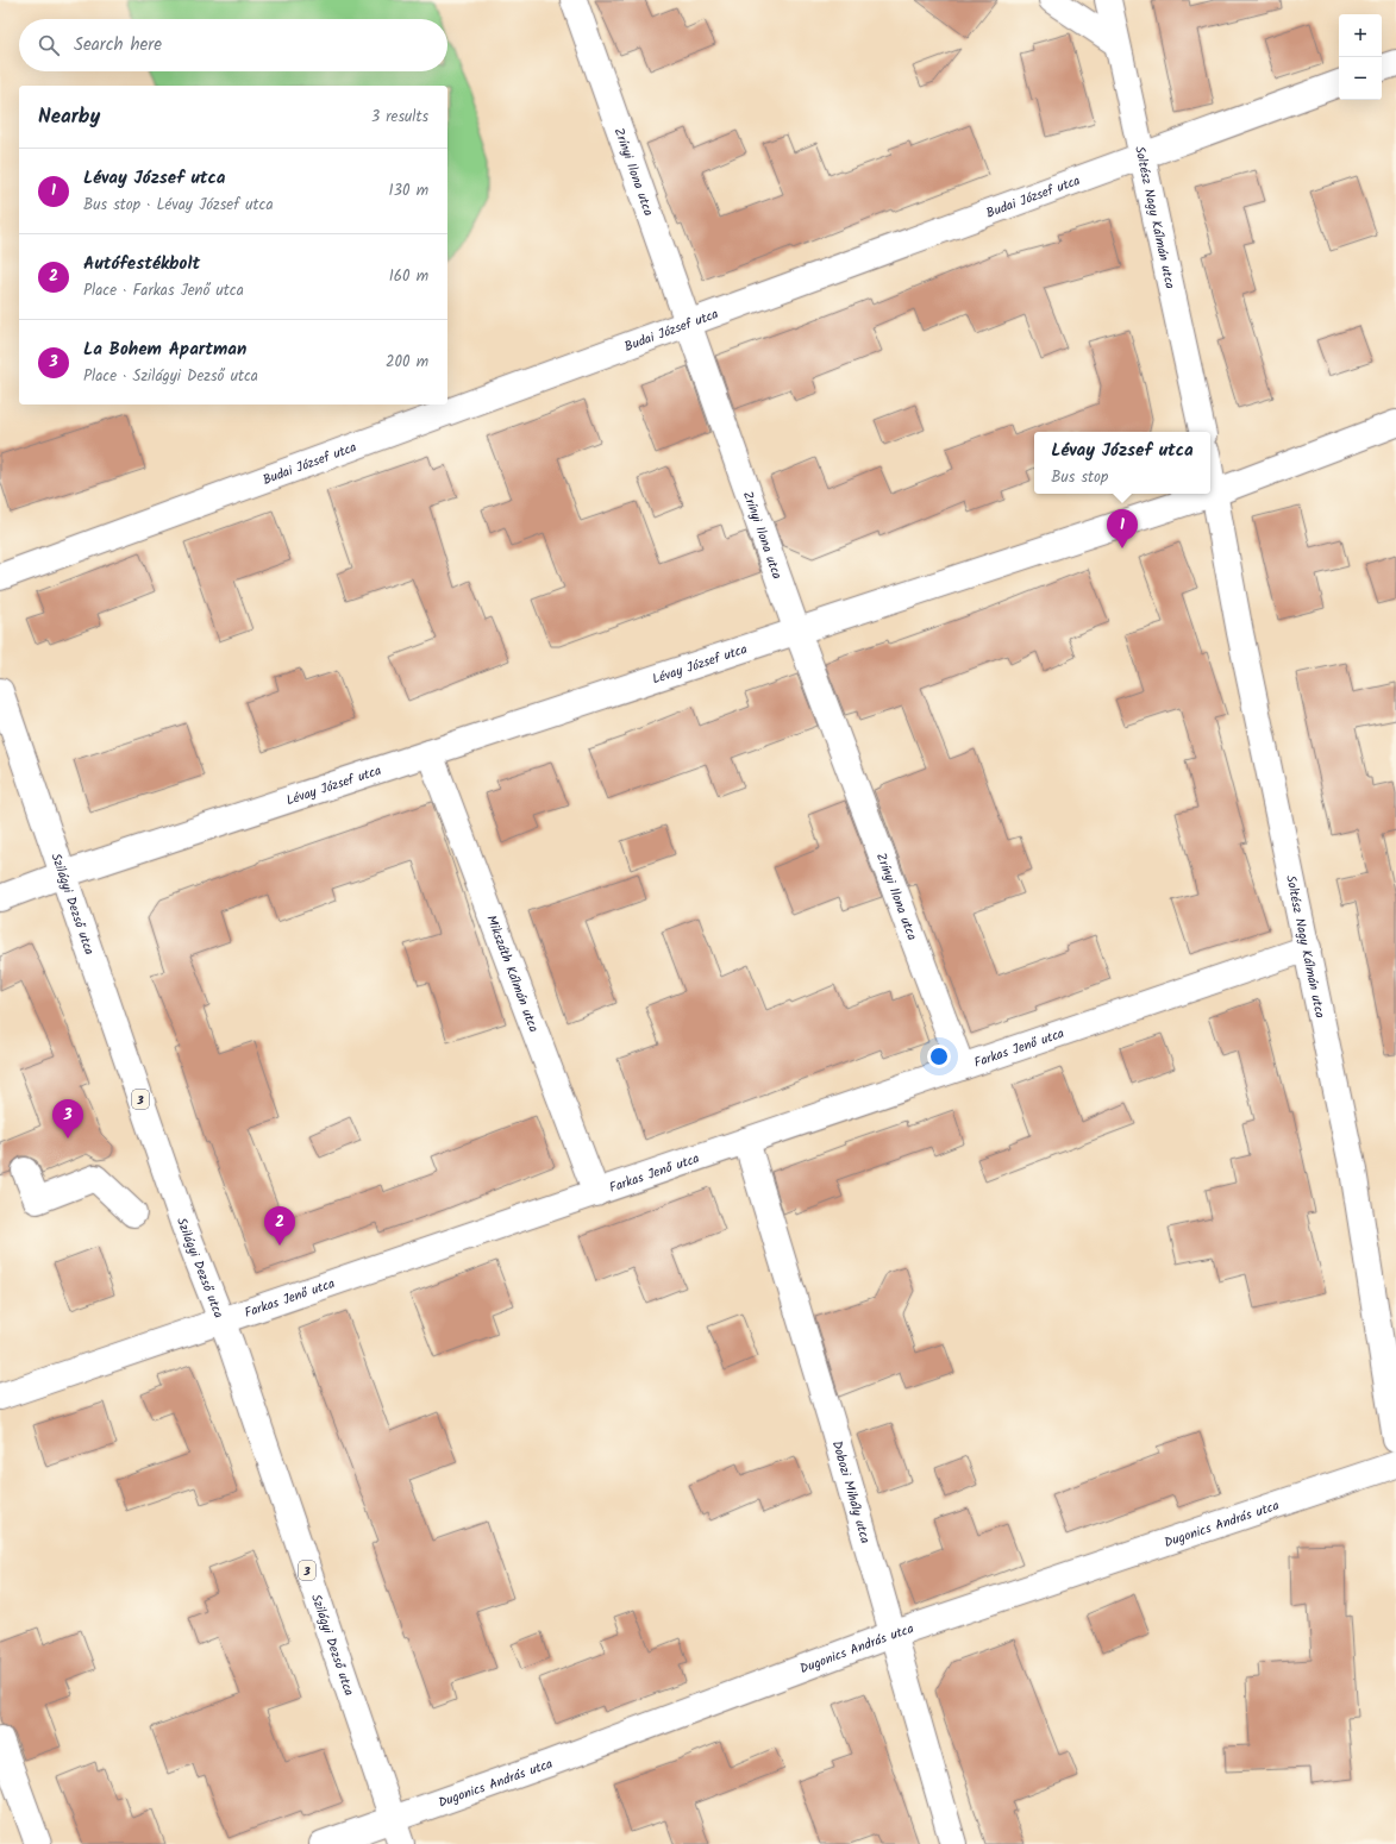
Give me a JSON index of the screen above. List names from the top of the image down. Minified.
{"streets":{"street":["Zrínyi Ilona utca","Budai József utca","Soltész Nagy Kálmán utca","Lévay József utca","Szilágyi Dezső utca","Mikszáth Kálmán utca","Farkas Jenő utca","3","Dobozi Mihály utca","Dugonics András utca"]},"crossings":[["Zrínyi Ilona utca","Budai József utca"],["Zrínyi Ilona utca","Lévay József utca"],["Zrínyi Ilona utca","Farkas Jenő utca"],["Budai József utca","Soltész Nagy Kálmán utca"],["Soltész Nagy Kálmán utca","Lévay József utca"],["Soltész Nagy Kálmán utca","Farkas Jenő utca"],["Lévay József utca","Szilágyi Dezső utca"],["Lévay József utca","Mikszáth Kálmán utca"],["Szilágyi Dezső utca","Farkas Jenő utca"],["Szilágyi Dezső utca","Dugonics András utca"],["Mikszáth Kálmán utca","Farkas Jenő utca"],["Farkas Jenő utca","Dobozi Mihály utca"],["Dobozi Mihály utca","Dugonics András utca"]],"page":{"map_buttons":["+","−"],"search":"Search here","heading":["Nearby","3 results"],"list":[{"mark":"1","name":"Lévay József utca","note":"Bus stop · Lévay József utca","value":"130 m"},{"mark":"2","name":"Autófestékbolt","note":"Place · Farkas Jenő utca","value":"160 m"},{"mark":"3","name":"La Bohem Apartman","note":"Place · Szilágyi Dezső utca","value":"200 m"}],"popup":["Lévay József utca","Bus stop"],"pins":["1","3","2"]}}
